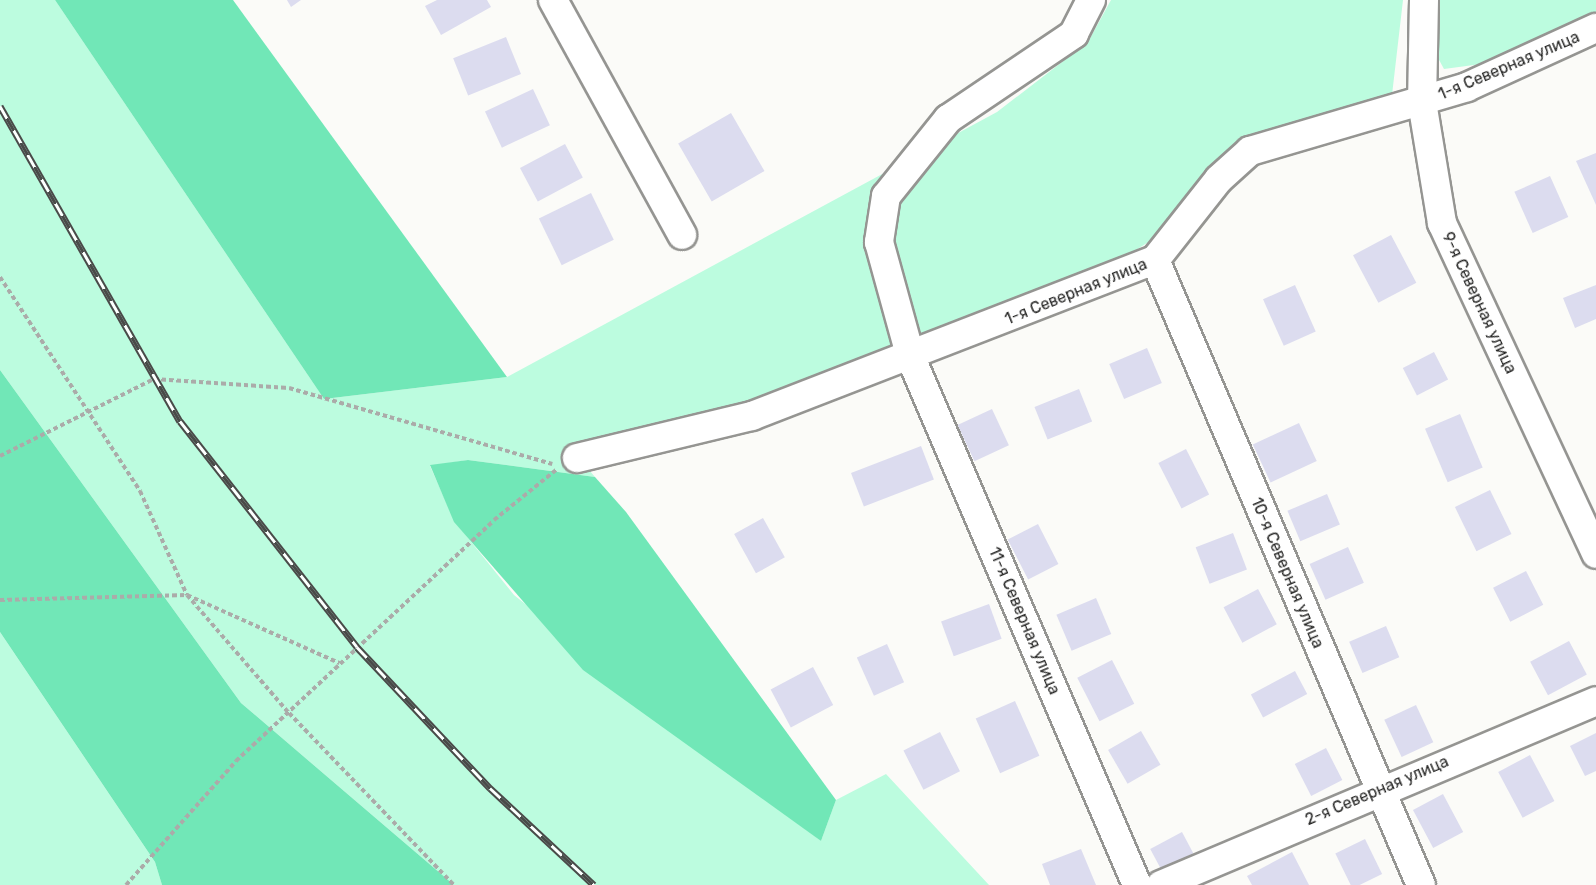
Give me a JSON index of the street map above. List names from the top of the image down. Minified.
{"streets":{"street":["1-я Северная улица","9-я Северная улица","10-я Северная улица","11-я Северная улица","2-я Северная улица"]},"crossings":[["1-я Северная улица","9-я Северная улица"],["1-я Северная улица","10-я Северная улица"],["1-я Северная улица","11-я Северная улица"],["10-я Северная улица","2-я Северная улица"]]}
